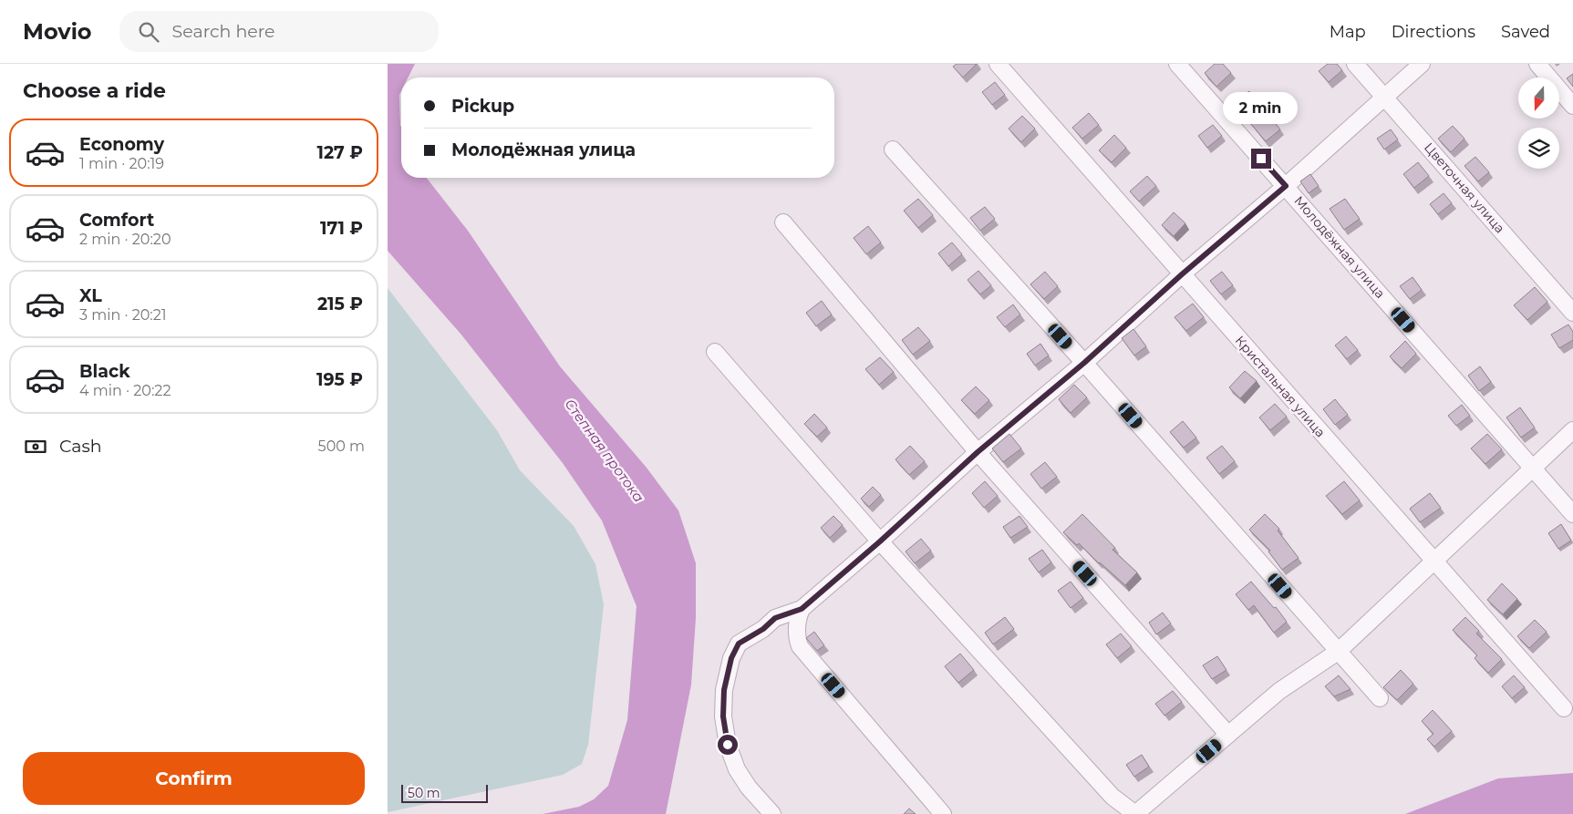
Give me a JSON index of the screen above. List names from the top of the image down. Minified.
{"streets":{"street":["Цветочная улица","Молодёжная улица","Кристальная улица"]},"water":["Степная протока"],"scale_bar":"50 m","north":"bottom","page":{"header":"Movio","search":"Search here","nav":["Map","Directions","Saved"],"heading":"Choose a ride","banner":["Pickup","Молодёжная улица"],"bubble":"2 min","list":[{"name":"Economy","note":"1 min · 20:19","value":"127 ₽"},{"name":"Comfort","note":"2 min · 20:20","value":"171 ₽"},{"name":"XL","note":"3 min · 20:21","value":"215 ₽"},{"name":"Black","note":"4 min · 20:22","value":"195 ₽"}],"pay":["Cash","500 m"],"buttons":"Confirm","scale":"50 m"}}
